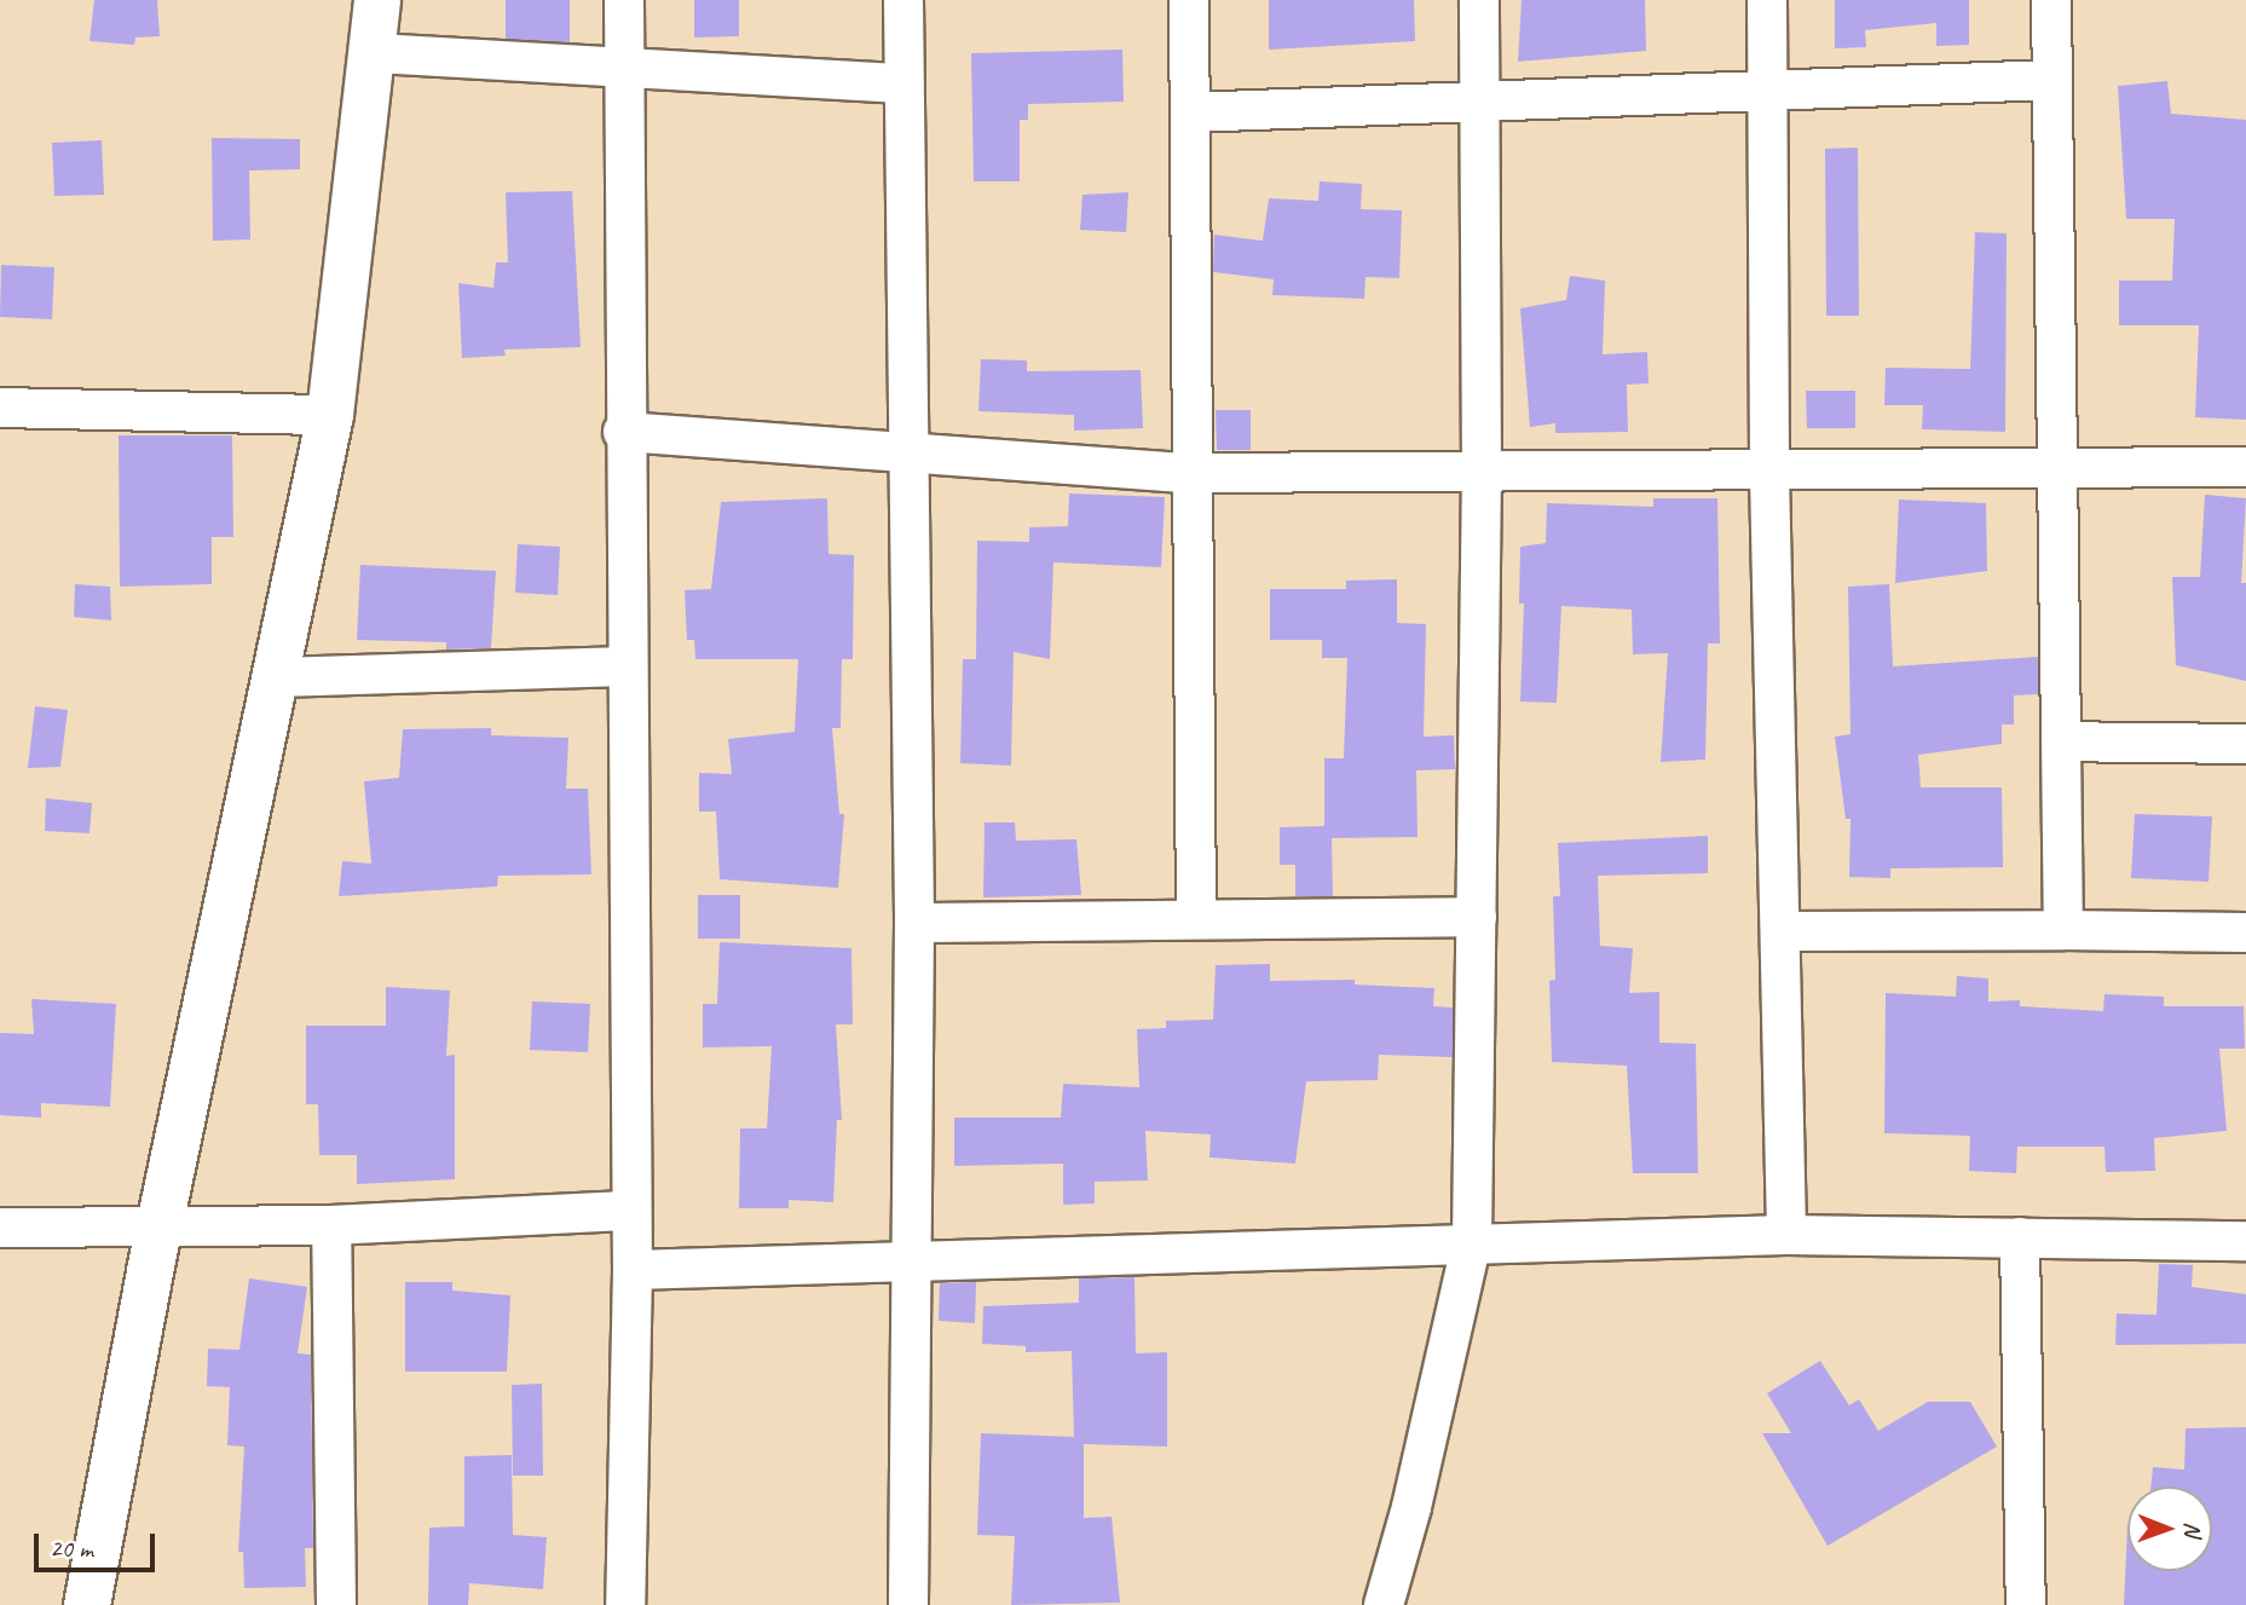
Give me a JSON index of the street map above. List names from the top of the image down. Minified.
{"scale_bar":"20 m","north":"right"}
